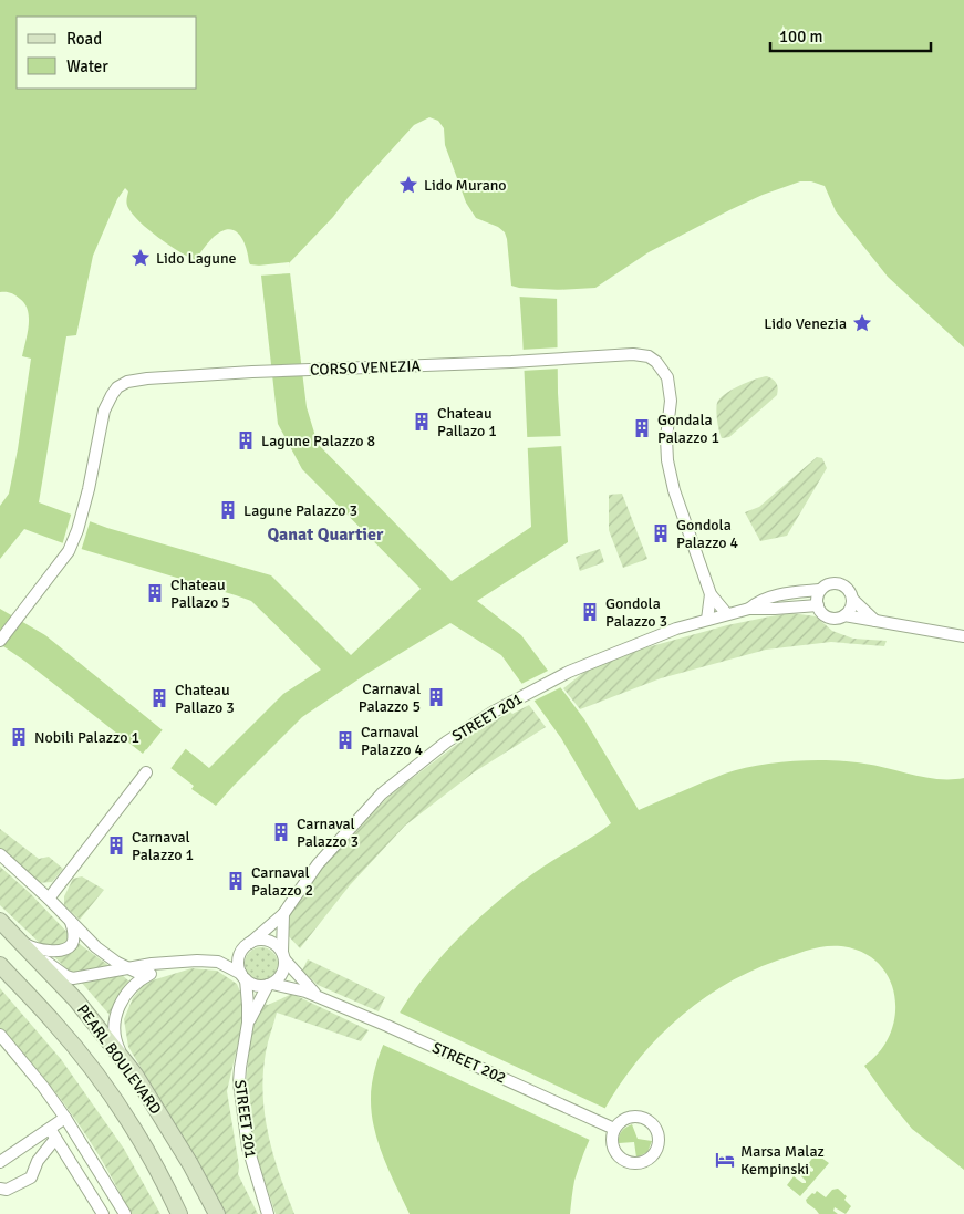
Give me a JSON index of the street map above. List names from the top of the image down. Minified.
{"streets":{"main road":["PEARL BOULEVARD"],"street":["CORSO VENEZIA","STREET 201","STREET 202"]},"crossings":[["CORSO VENEZIA","STREET 201"],["STREET 201","STREET 202"]],"districts":["Qanat Quartier"],"places":{"place":["Lido Murano","Lido Lagune","Lido Venezia"],"building":["Chateau Pallazo 1","Gondala Palazzo 1","Lagune Palazzo 8","Lagune Palazzo 3","Gondola Palazzo 4","Chateau Pallazo 5","Gondola Palazzo 3","Carnaval Palazzo 5","Chateau Pallazo 3","Nobili Palazzo 1","Carnaval Palazzo 4","Carnaval Palazzo 3","Carnaval Palazzo 1","Carnaval Palazzo 2"],"hotel":["Marsa Malaz Kempinski"]},"legend":["Road","Water"],"scale_bar":"100 m"}
